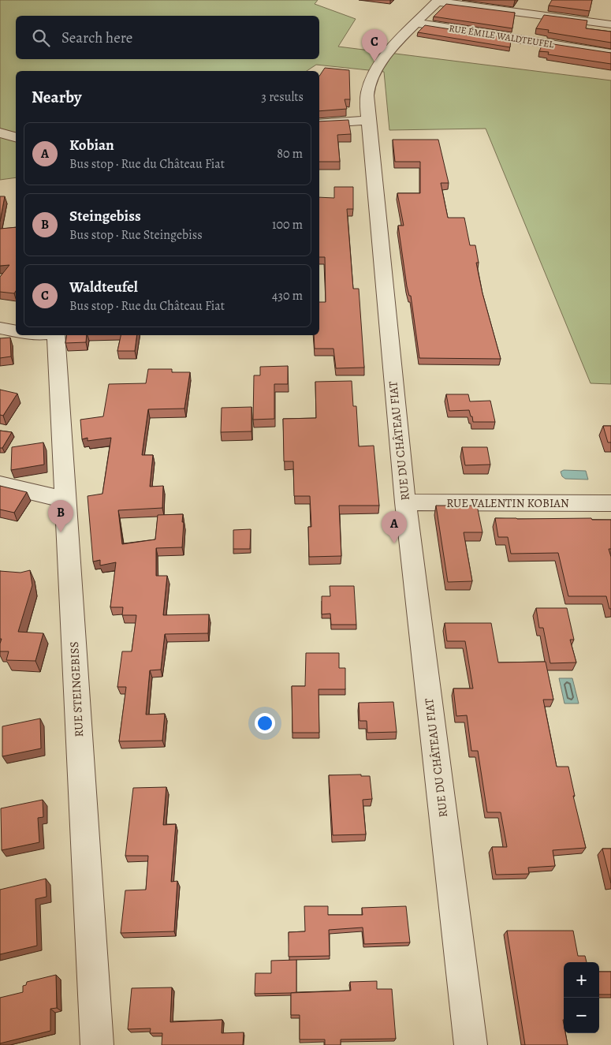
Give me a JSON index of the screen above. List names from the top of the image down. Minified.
{"streets":{"street":["RUE ÉMILE WALDTEUFEL","RUE DU CHÂTEAU FIAT","RUE VALENTIN KOBIAN","RUE STEINGEBISS"]},"crossings":[["RUE ÉMILE WALDTEUFEL","RUE DU CHÂTEAU FIAT"],["RUE DU CHÂTEAU FIAT","RUE VALENTIN KOBIAN"]],"page":{"search":"Search here","pins":["C","B","A"],"heading":["Nearby","3 results"],"list":[{"mark":"A","name":"Kobian","note":"Bus stop · Rue du Château Fiat","value":"80 m"},{"mark":"B","name":"Steingebiss","note":"Bus stop · Rue Steingebiss","value":"100 m"},{"mark":"C","name":"Waldteufel","note":"Bus stop · Rue du Château Fiat","value":"430 m"}],"map_buttons":["+","−"]}}
